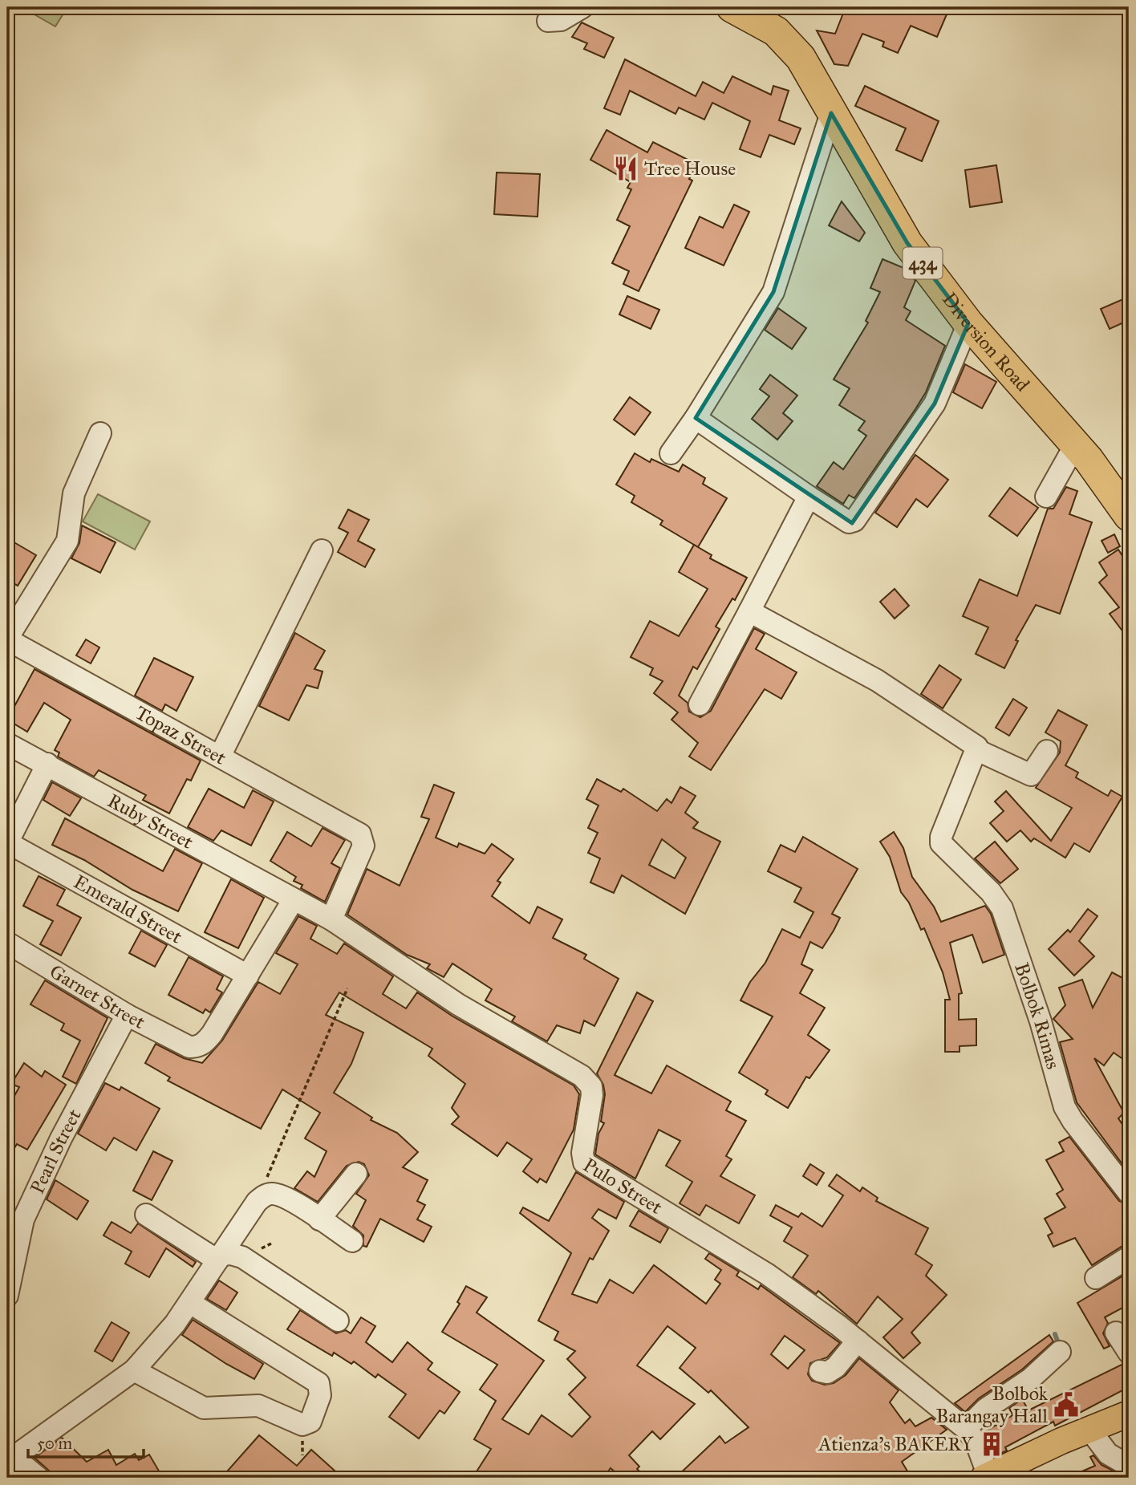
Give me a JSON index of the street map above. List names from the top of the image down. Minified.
{"streets":{"highway":["434","Diversion Road"],"street":["Topaz Street","Ruby Street","Emerald Street","Garnet Street","Bolbok Rimas","Pearl Street","Pulo Street"]},"crossings":[["Topaz Street","Pulo Street"],["Ruby Street","Pulo Street"],["Emerald Street","Garnet Street"],["Garnet Street","Pearl Street"]],"places":{"restaurant":["Tree House"],"public building":["Bolbok Barangay Hall"],"building":["Atienza's BAKERY"]},"scale_bar":"50 m"}
